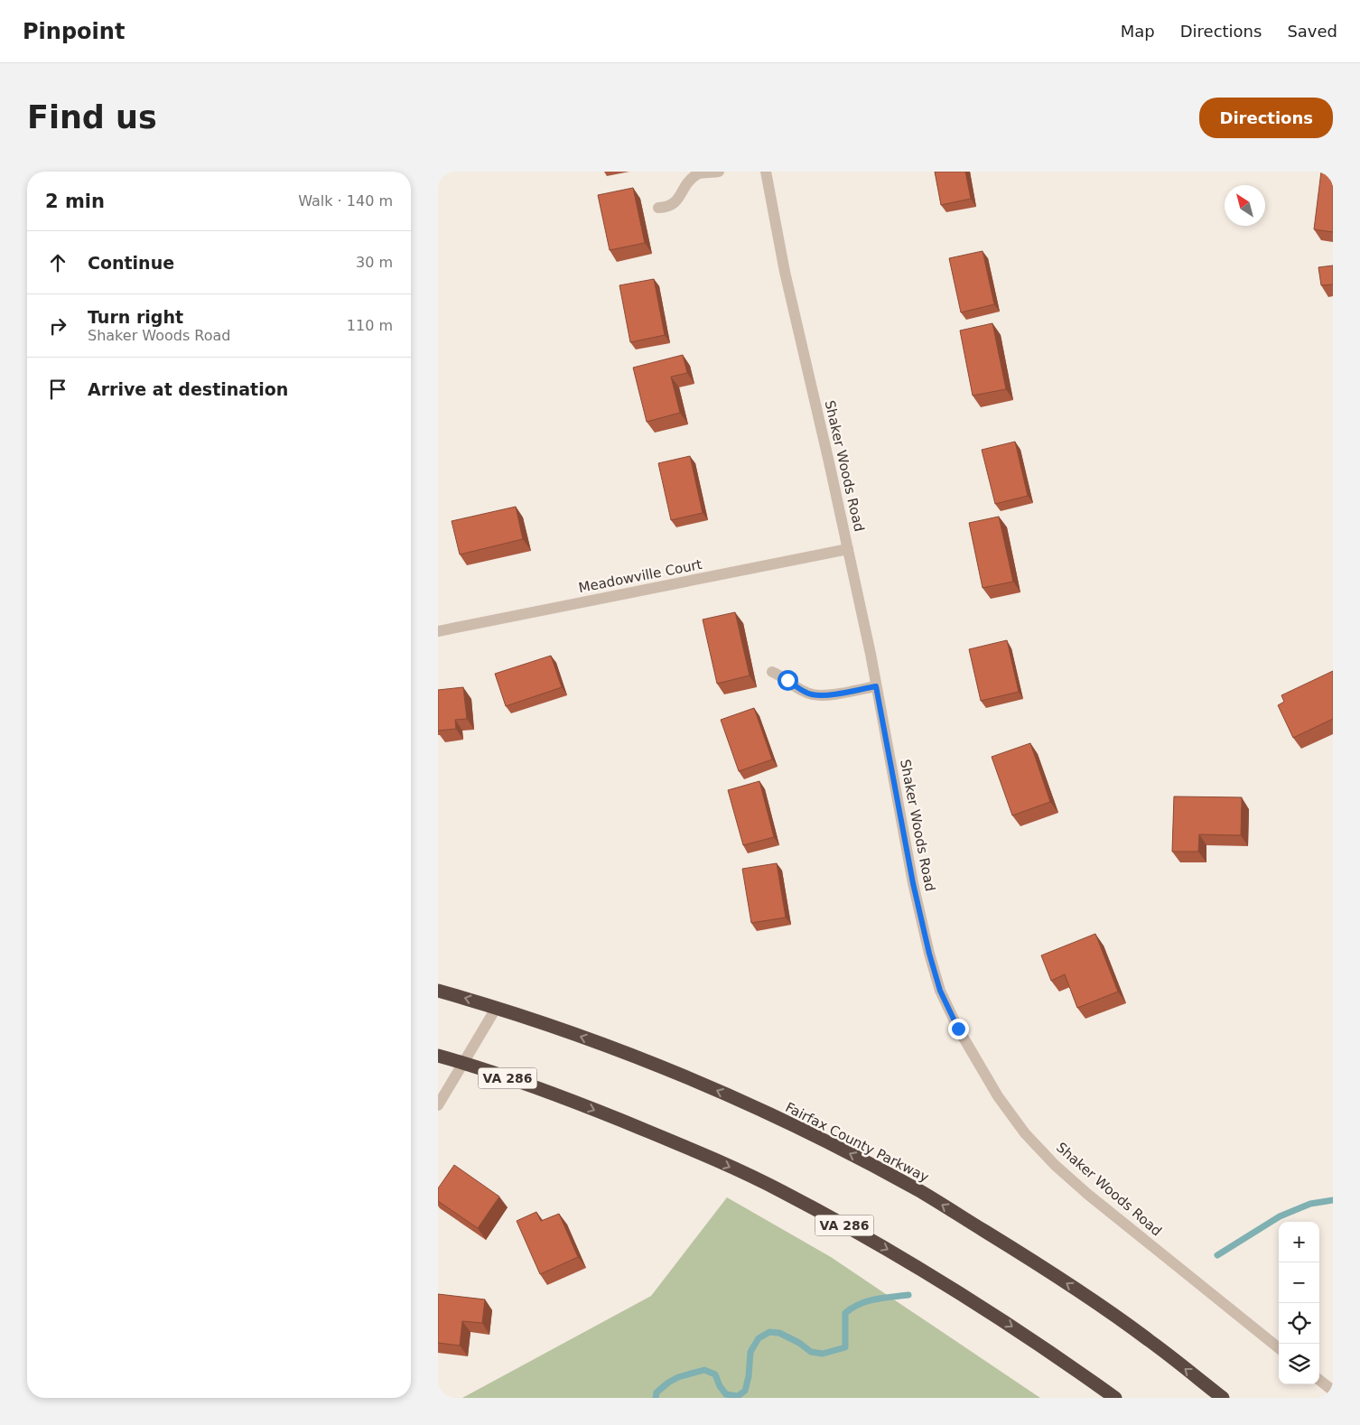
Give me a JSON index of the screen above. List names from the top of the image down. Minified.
{"streets":{"highway":["VA 286","Fairfax County Parkway"],"street":["Shaker Woods Road","Meadowville Court"]},"crossings":[["Shaker Woods Road","Meadowville Court"]],"north":"top left","page":{"header":"Pinpoint","nav":["Map","Directions","Saved"],"buttons":"Directions","title":"Find us","heading":["2 min","Walk · 140 m"],"list":[["Continue","30 m"],["Turn right","Shaker Woods Road","110 m"],"Arrive at destination"],"map_buttons":["+","−"]}}
